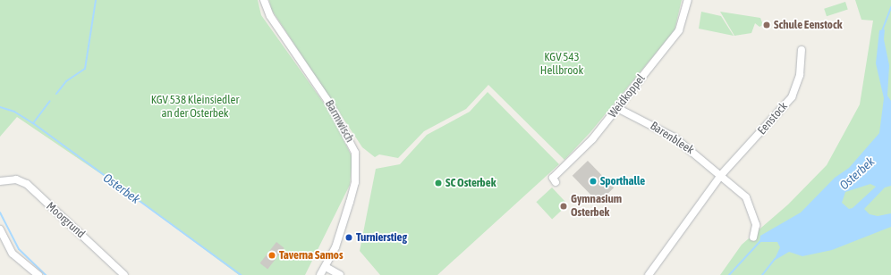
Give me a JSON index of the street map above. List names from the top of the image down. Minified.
{"streets":{"street":["Weidkoppel","Eenstock","Barmwisch","Barenbleek","Moorgrund"]},"crossings":[["Weidkoppel","Barenbleek"],["Eenstock","Barenbleek"]],"water":["Osterbek"],"parks":["KGV 543 Hellbrook","KGV 538 Kleinsiedler an der Osterbek"],"places":["Schule Eenstock","Sporthalle","SC Osterbek","Gymnasium Osterbek","Turnierstieg","Taverna Samos"]}
